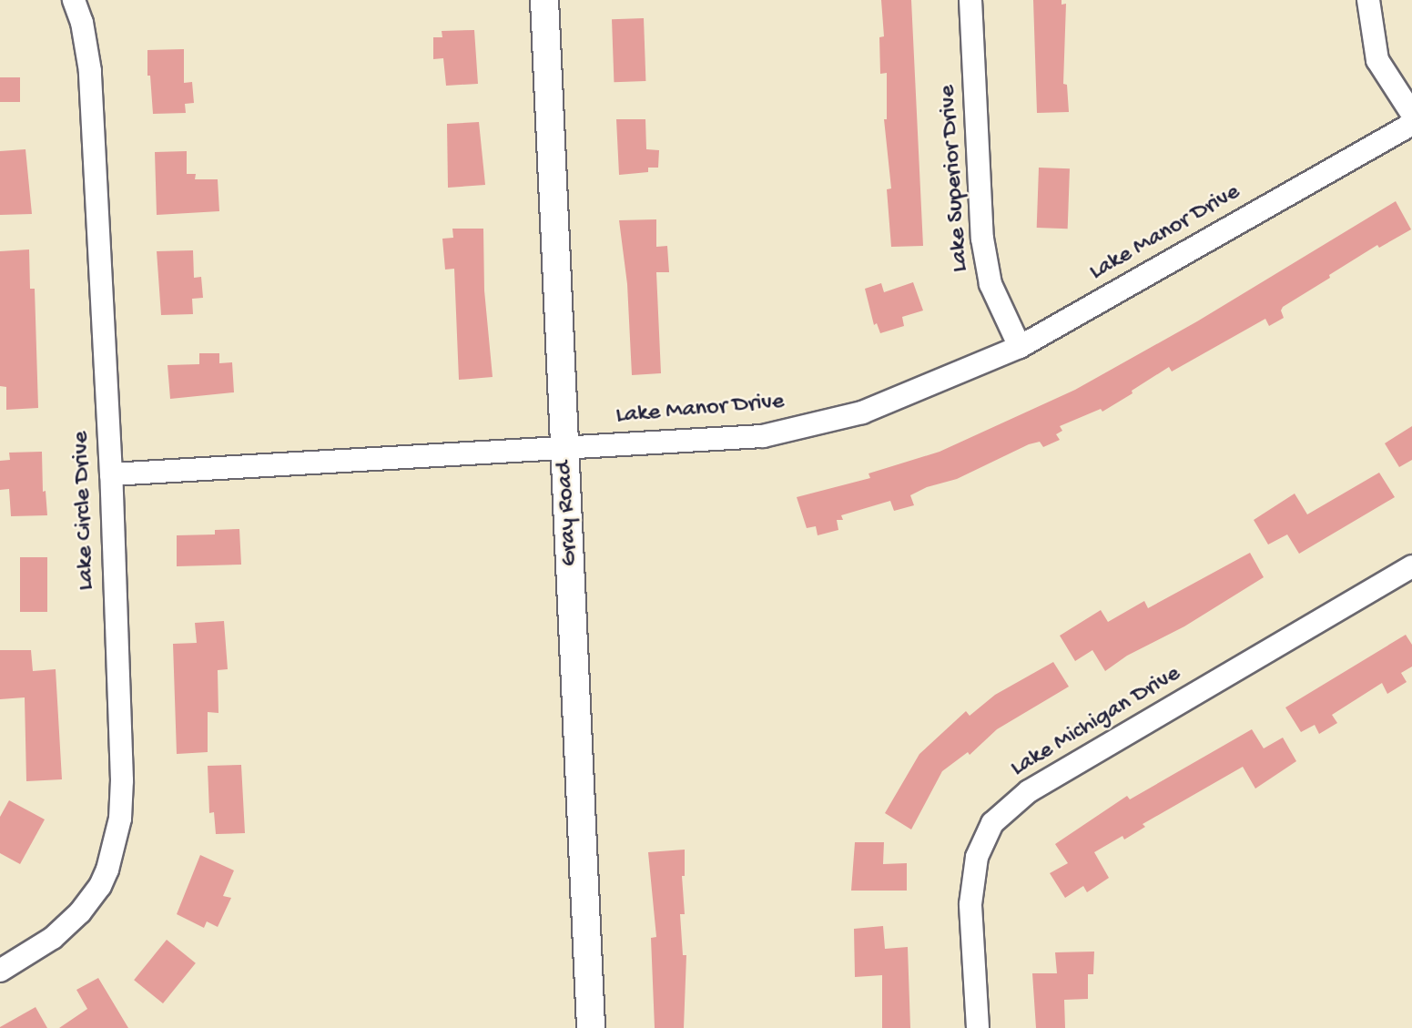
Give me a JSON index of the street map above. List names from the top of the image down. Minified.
{"streets":{"street":["Lake Superior Drive","Lake Manor Drive","Lake Circle Drive","Gray Road","Lake Michigan Drive"]},"crossings":[["Lake Superior Drive","Lake Manor Drive"],["Lake Manor Drive","Lake Circle Drive"],["Lake Manor Drive","Gray Road"]]}
